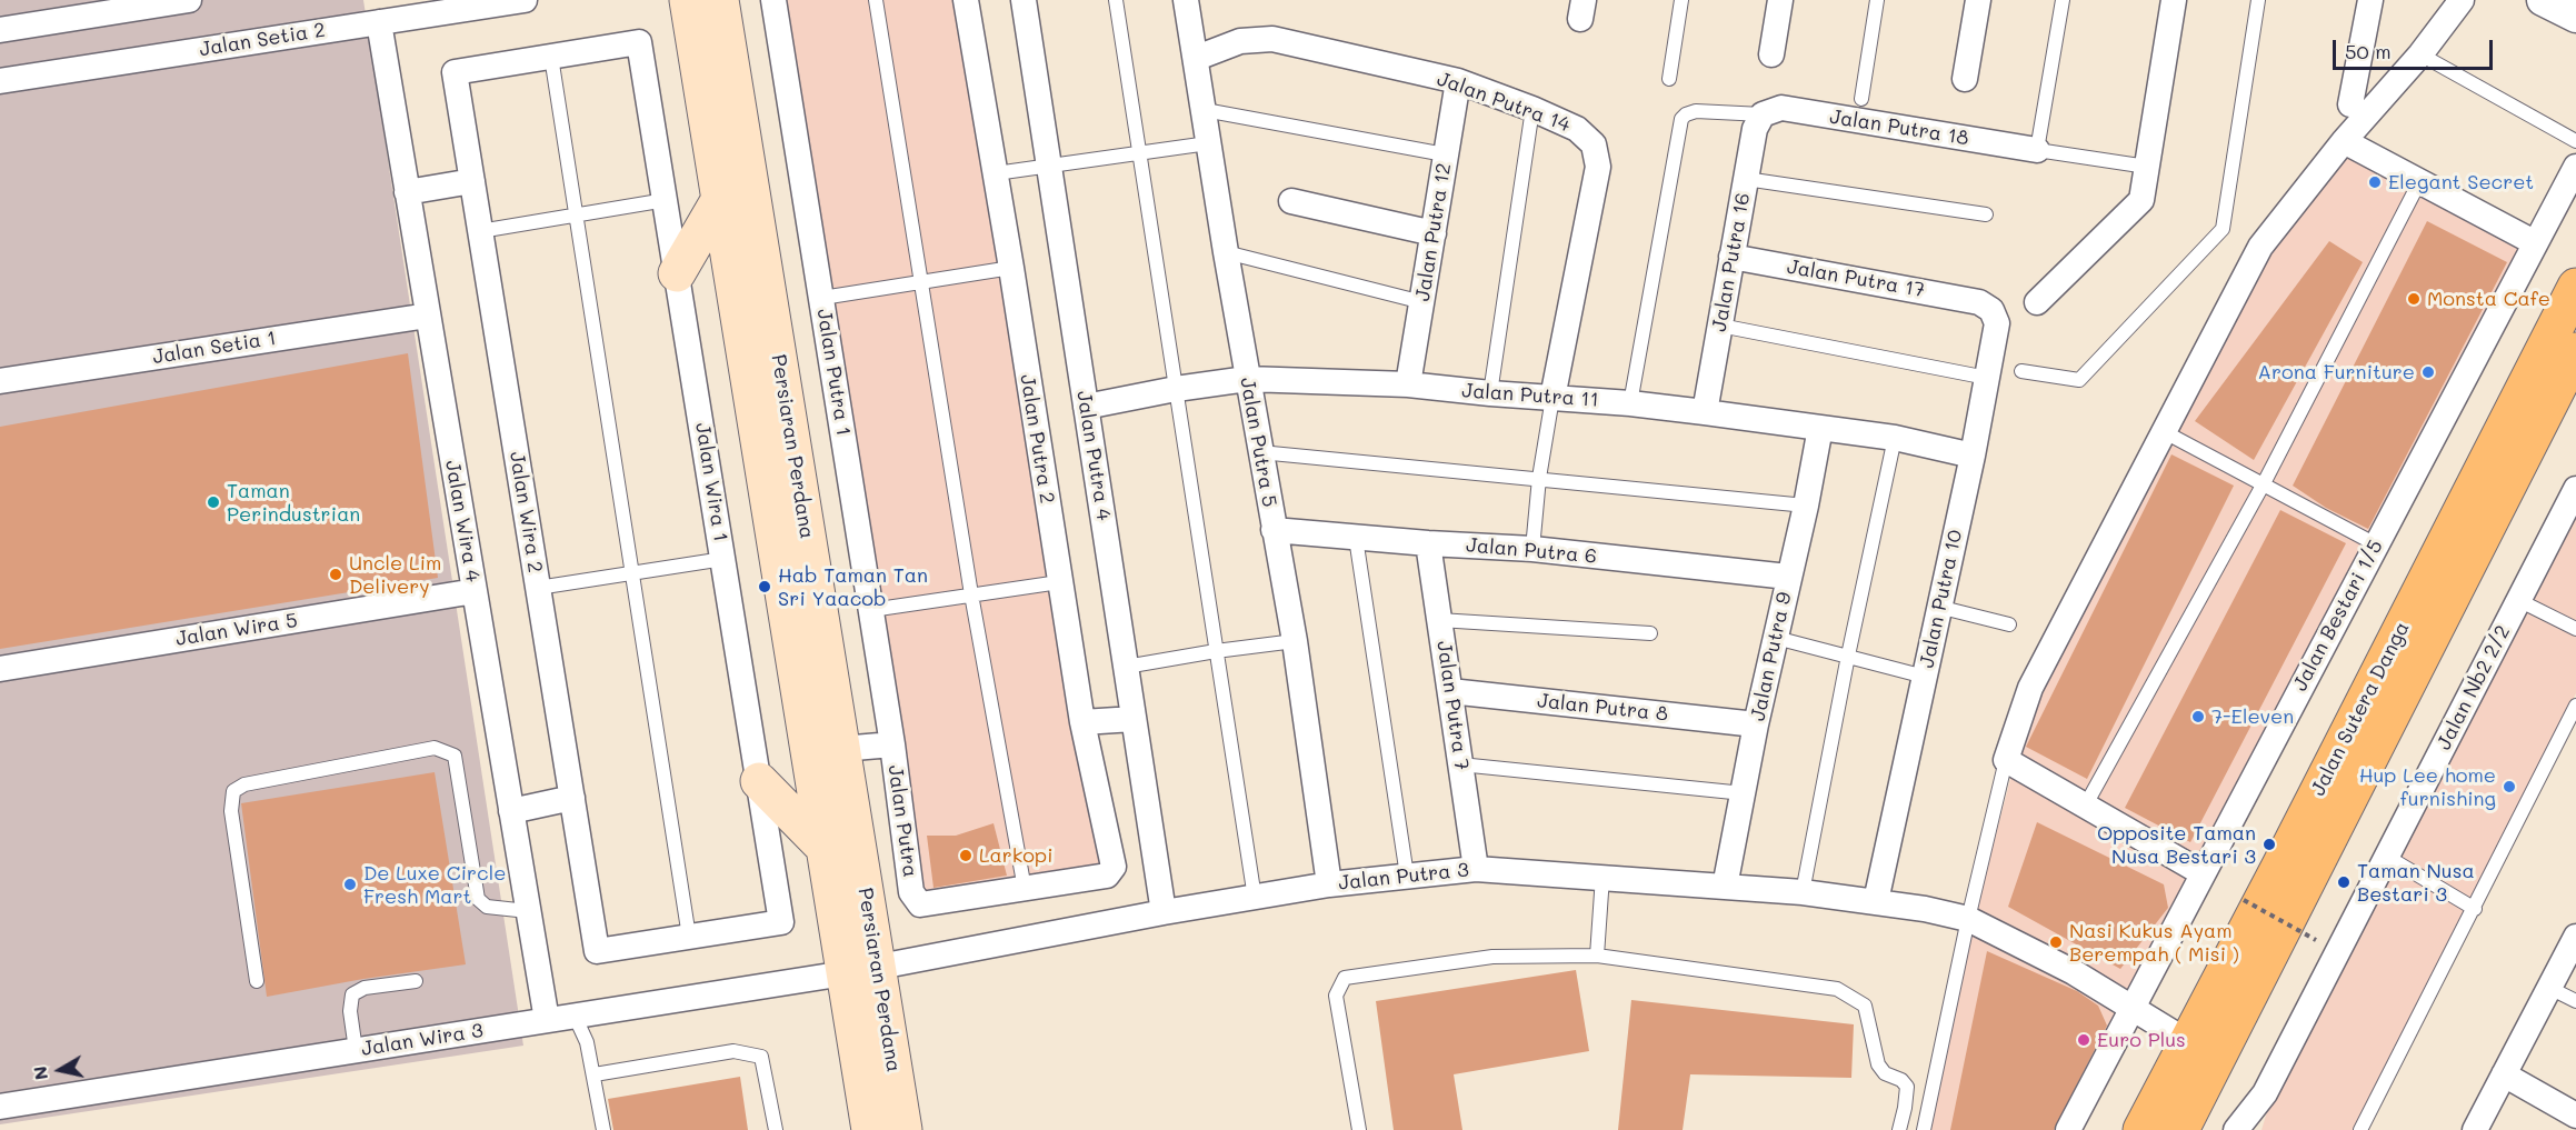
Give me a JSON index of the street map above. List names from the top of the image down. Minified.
{"streets":{"main road":["Persiaran Perdana","Jalan Sutera Danga"],"street":["Jalan Setia 2","Jalan Putra 14","Jalan Putra 18","Jalan Putra 12","Jalan Putra 16","Jalan Putra 17","Jalan Setia 1","Jalan Putra 1","Jalan Putra 11","Jalan Putra 2","Jalan Putra 5","Jalan Putra 4","Jalan Wira 1","Jalan Wira 2","Jalan Wira 4","Jalan Putra 6","Jalan Putra 10","Jalan Bestari 1/5","Jalan Wira 5","Jalan Putra 9","Jalan Nb2 2/2","Jalan Putra 7","Jalan Putra 8","Jalan Putra","Jalan Putra 3","Jalan Wira 3"]},"crossings":[["Jalan Setia 2","Jalan Wira 4"],["Jalan Putra 14","Jalan Putra 12"],["Jalan Putra 14","Jalan Putra 11"],["Jalan Putra 14","Jalan Putra 5"],["Jalan Putra 18","Jalan Putra 16"],["Jalan Putra 12","Jalan Putra 11"],["Jalan Putra 16","Jalan Putra 17"],["Jalan Putra 16","Jalan Putra 11"],["Jalan Putra 17","Jalan Putra 10"],["Jalan Setia 1","Jalan Wira 4"],["Jalan Putra 1","Jalan Putra"],["Jalan Putra 11","Jalan Putra 5"],["Jalan Putra 11","Jalan Putra 4"],["Jalan Putra 11","Jalan Putra 10"],["Jalan Putra 11","Jalan Putra 9"],["Jalan Putra 2","Jalan Putra"],["Jalan Putra 5","Jalan Putra 6"],["Jalan Putra 5","Jalan Putra 3"],["Persiaran Perdana","Jalan Putra"],["Persiaran Perdana","Jalan Putra 3"],["Persiaran Perdana","Jalan Wira 3"],["Jalan Putra 4","Jalan Putra 3"],["Jalan Wira 1","Jalan Wira 2"],["Jalan Wira 4","Jalan Wira 5"],["Jalan Wira 4","Jalan Wira 3"],["Jalan Putra 6","Jalan Putra 9"],["Jalan Putra 6","Jalan Putra 7"],["Jalan Putra 10","Jalan Putra 3"],["Jalan Bestari 1/5","Jalan Putra 3"],["Jalan Putra 9","Jalan Putra 8"],["Jalan Putra 9","Jalan Putra 3"],["Jalan Putra 7","Jalan Putra 8"],["Jalan Putra 7","Jalan Putra 3"],["Jalan Sutera Danga","Jalan Putra 3"],["Jalan Putra 3","Jalan Wira 3"]],"places":["Elegant Secret","Monsta Cafe","Arona Furniture","Taman Perindustrian","Uncle Lim Delivery","Hab Taman Tan Sri Yaacob","7-Eleven","Hup Lee home furnishing","Opposite Taman Nusa Bestari 3","Larkopi","Taman Nusa Bestari 3","De Luxe Circle Fresh Mart","Nasi Kukus Ayam Berempah ( Misi )","Euro Plus"],"scale_bar":"50 m","north":"left"}
